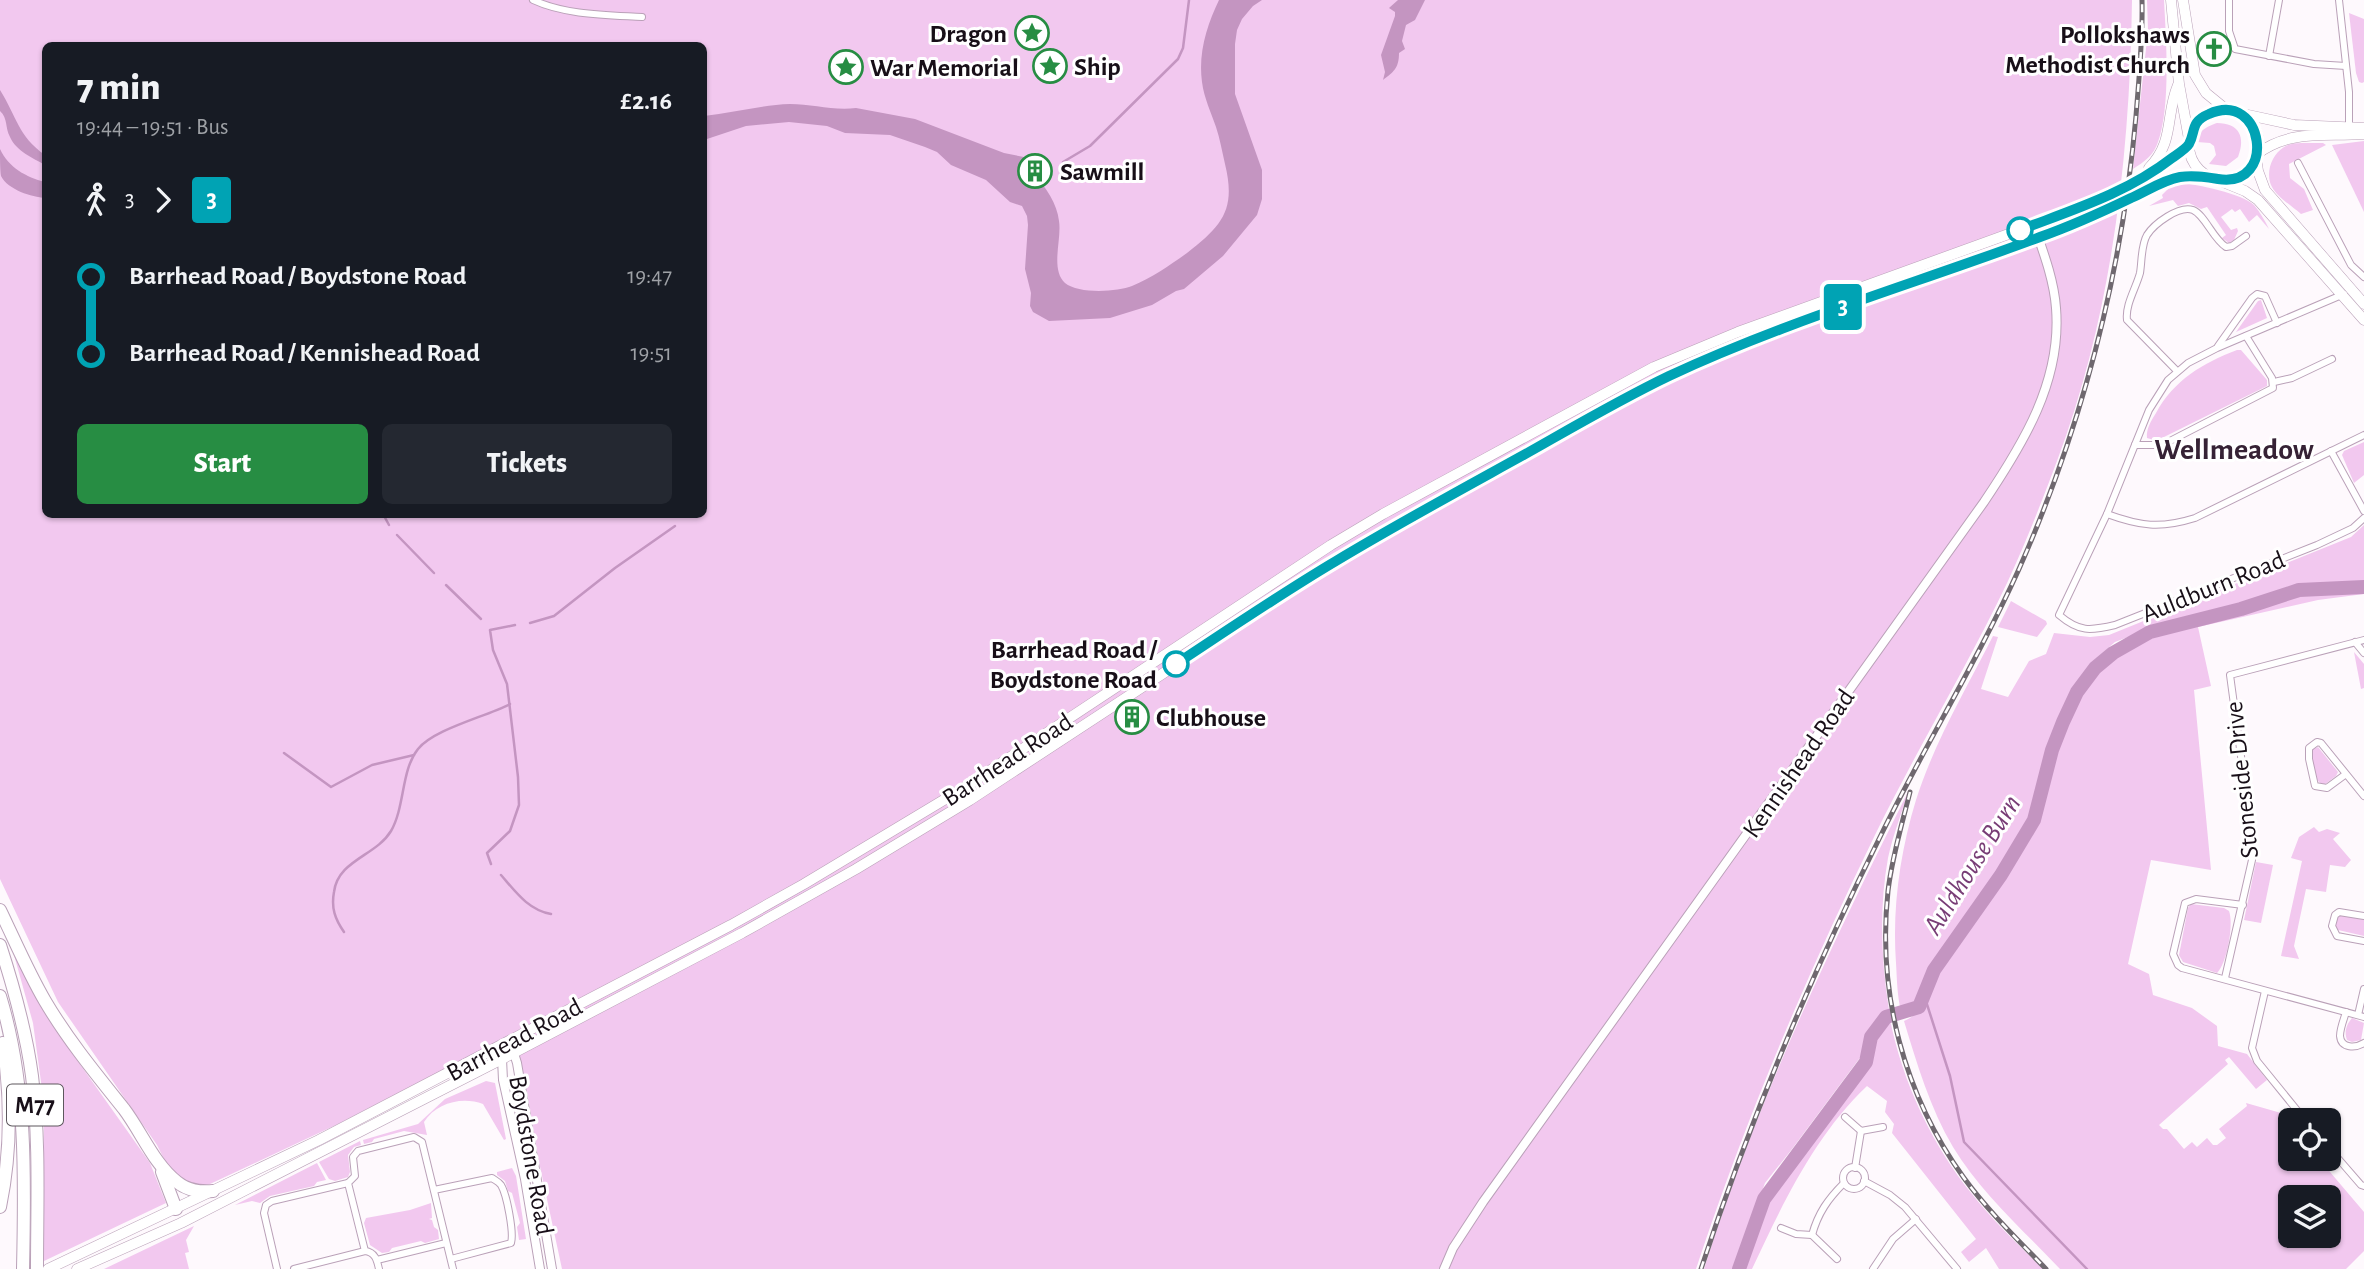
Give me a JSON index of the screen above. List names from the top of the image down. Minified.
{"streets":{"highway":["M77"],"main road":["Barrhead Road"],"street":["Auldburn Road","Kennishead Road","Stoneside Drive","Boydstone Road"]},"crossings":[["Barrhead Road","Kennishead Road"],["Barrhead Road","Boydstone Road"]],"districts":["Wellmeadow"],"water":["Auldhouse Burn"],"places":{"place":["Dragon","Ship","War Memorial"],"church":["Pollokshaws Methodist Church"],"building":["Sawmill","Clubhouse"],"other":["Barrhead Road / Boydstone Road"]},"lines":["bus line 3"],"page":{"on_map":"3","heading":["7 min","19:44 – 19:51 · Bus","£2.16"],"legs":["3","3"],"list":[{"name":"Barrhead Road / Boydstone Road","value":"19:47"},{"name":"Barrhead Road / Kennishead Road","value":"19:51"}],"buttons":["Start","Tickets"]}}
